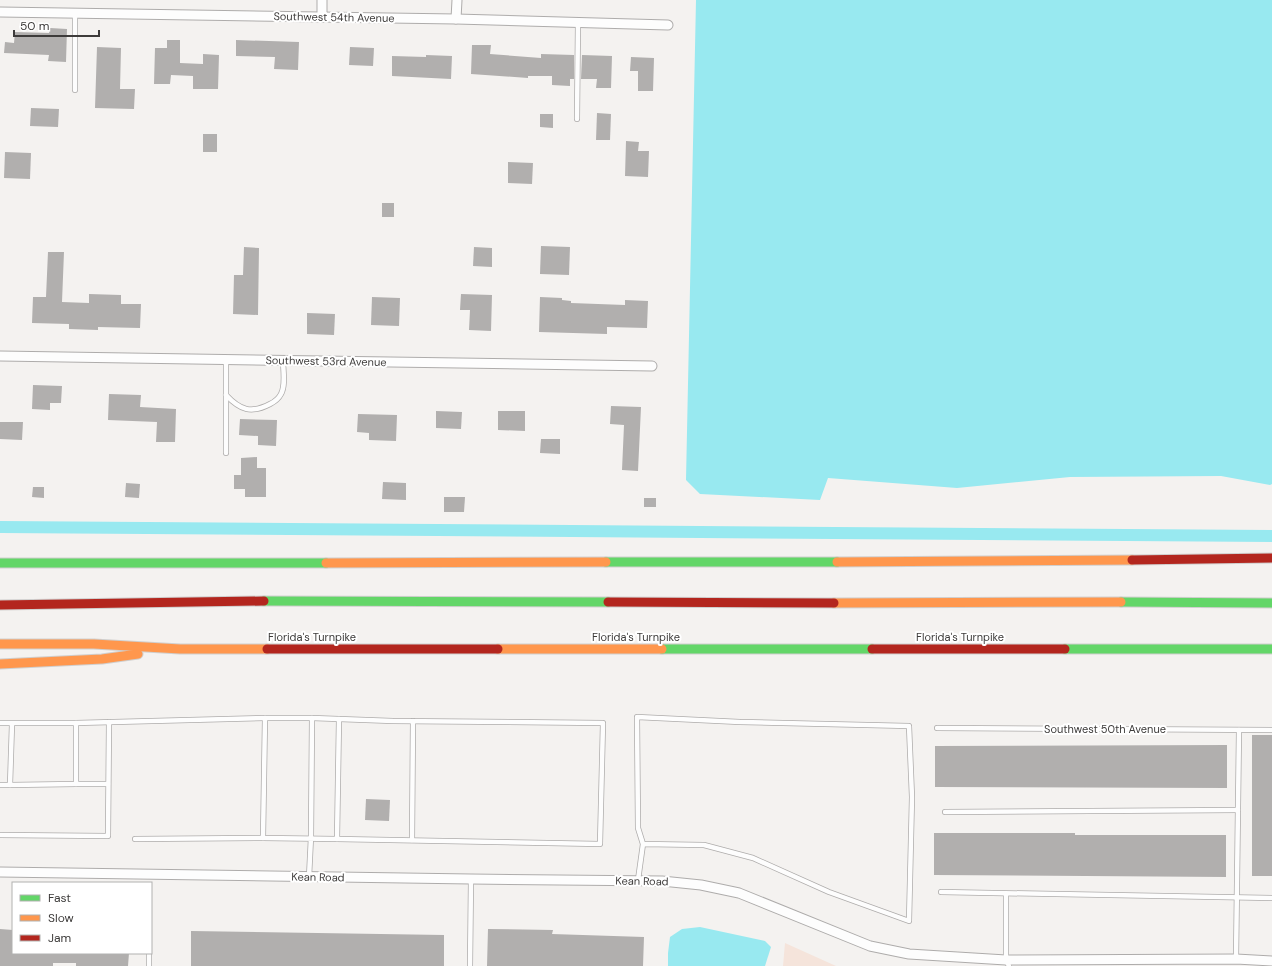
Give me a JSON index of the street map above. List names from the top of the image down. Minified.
{"streets":{"highway":["Florida's Turnpike"],"street":["Southwest 54th Avenue","Southwest 53rd Avenue","Kean Road"],"lane":["Southwest 50th Avenue"]},"legend":["Fast","Slow","Jam"],"scale_bar":"50 m"}
